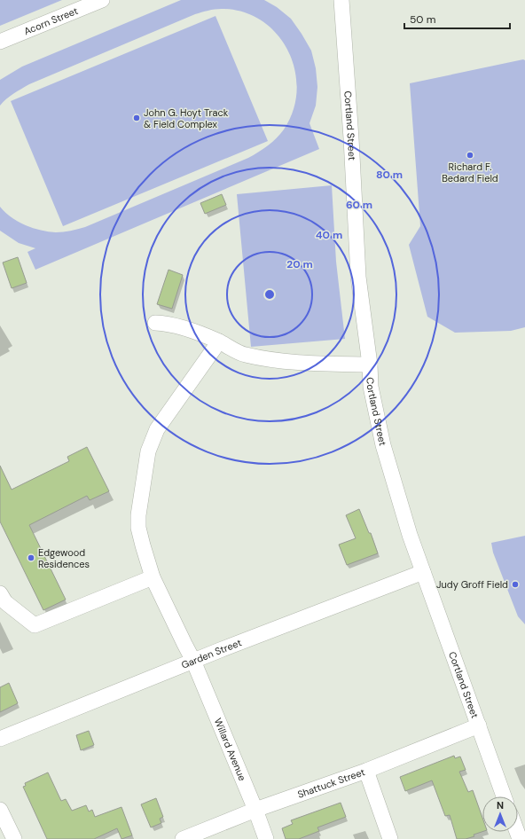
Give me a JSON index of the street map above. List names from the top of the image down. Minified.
{"streets":{"street":["Acorn Street","Cortland Street","Garden Street","Willard Avenue","Shattuck Street"]},"crossings":[["Cortland Street","Garden Street"],["Cortland Street","Shattuck Street"],["Garden Street","Willard Avenue"],["Willard Avenue","Shattuck Street"]],"places":["John G. Hoyt Track & Field Complex","Richard F. Bedard Field","Edgewood Residences","Judy Groff Field"],"scale_bar":"50 m","north":"top","rings":["80 m","60 m","40 m","20 m"]}
